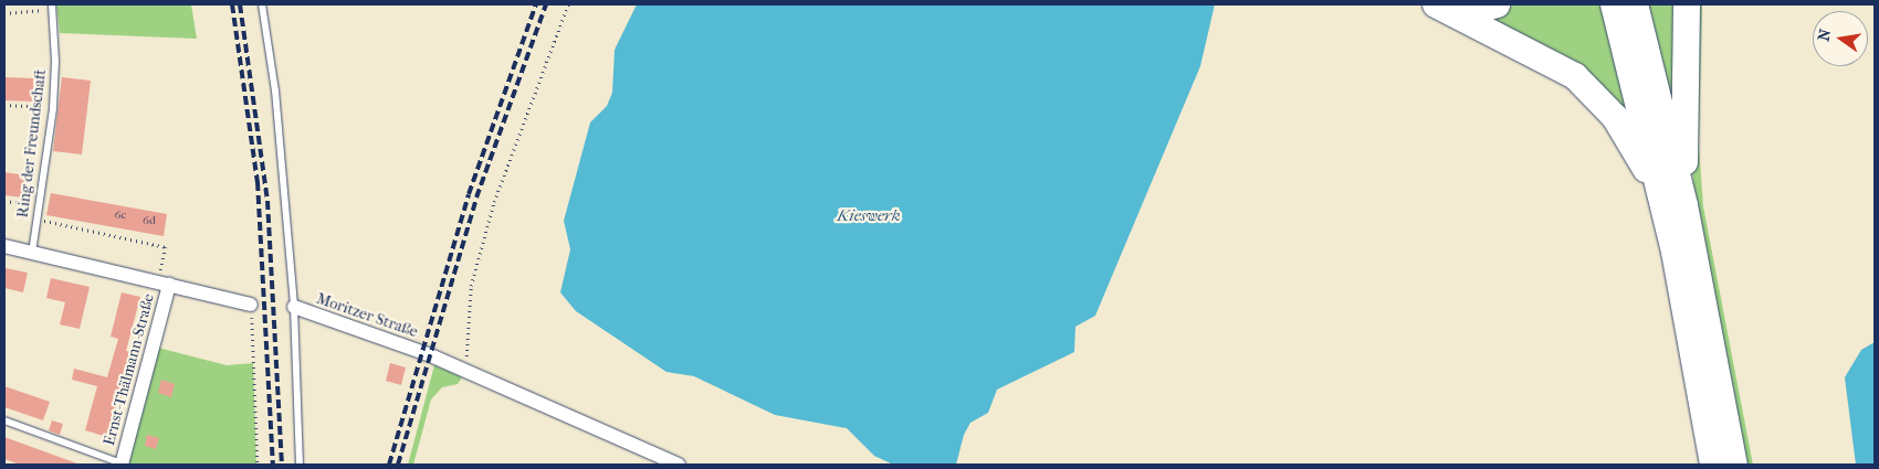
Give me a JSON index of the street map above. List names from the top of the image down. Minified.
{"streets":{"street":["Moritzer Straße","Ernst-Thälmann-Straße"],"lane":["Ring der Freundschaft"]},"water":["Kieswerk"],"house_numbers":["6c","6d"],"north":"left"}
